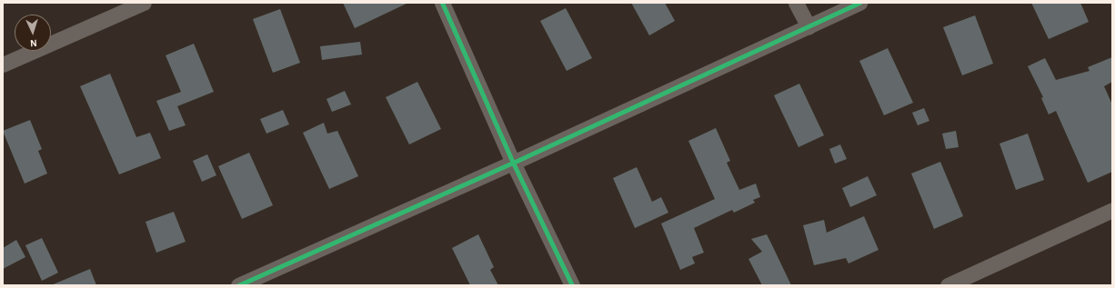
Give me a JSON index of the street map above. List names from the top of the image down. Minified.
{"north":"bottom"}
